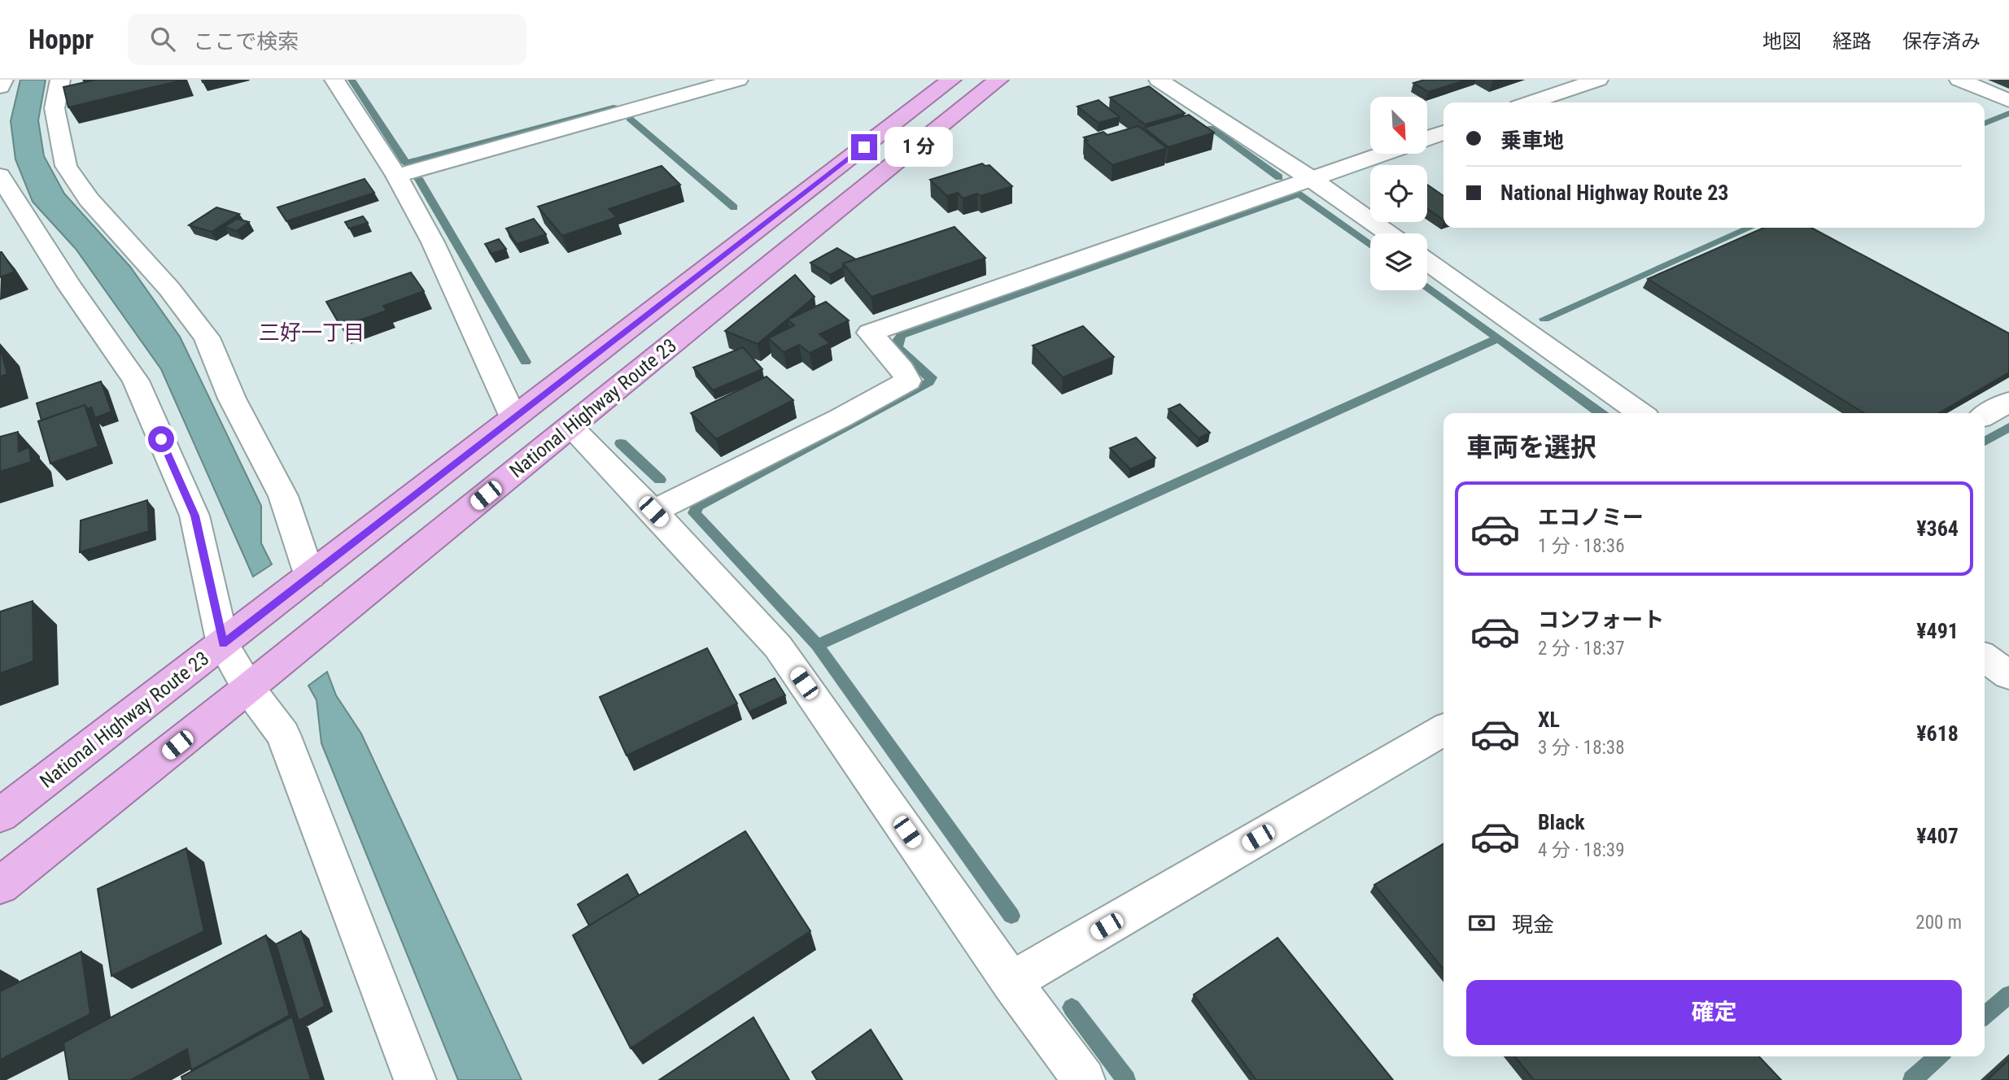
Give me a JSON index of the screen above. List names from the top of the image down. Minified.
{"streets":{"highway":["National Highway Route 23"]},"districts":["三好一丁目"],"north":"bottom right","page":{"header":"Hoppr","search":"ここで検索","nav":["地図","経路","保存済み"],"banner":["乗車地","National Highway Route 23"],"bubble":"1 分","heading":"車両を選択","list":[{"name":"エコノミー","note":"1 分 · 18:36","value":"¥364"},{"name":"コンフォート","note":"2 分 · 18:37","value":"¥491"},{"name":"XL","note":"3 分 · 18:38","value":"¥618"},{"name":"Black","note":"4 分 · 18:39","value":"¥407"}],"pay":["現金","200 m"],"buttons":"確定"}}
